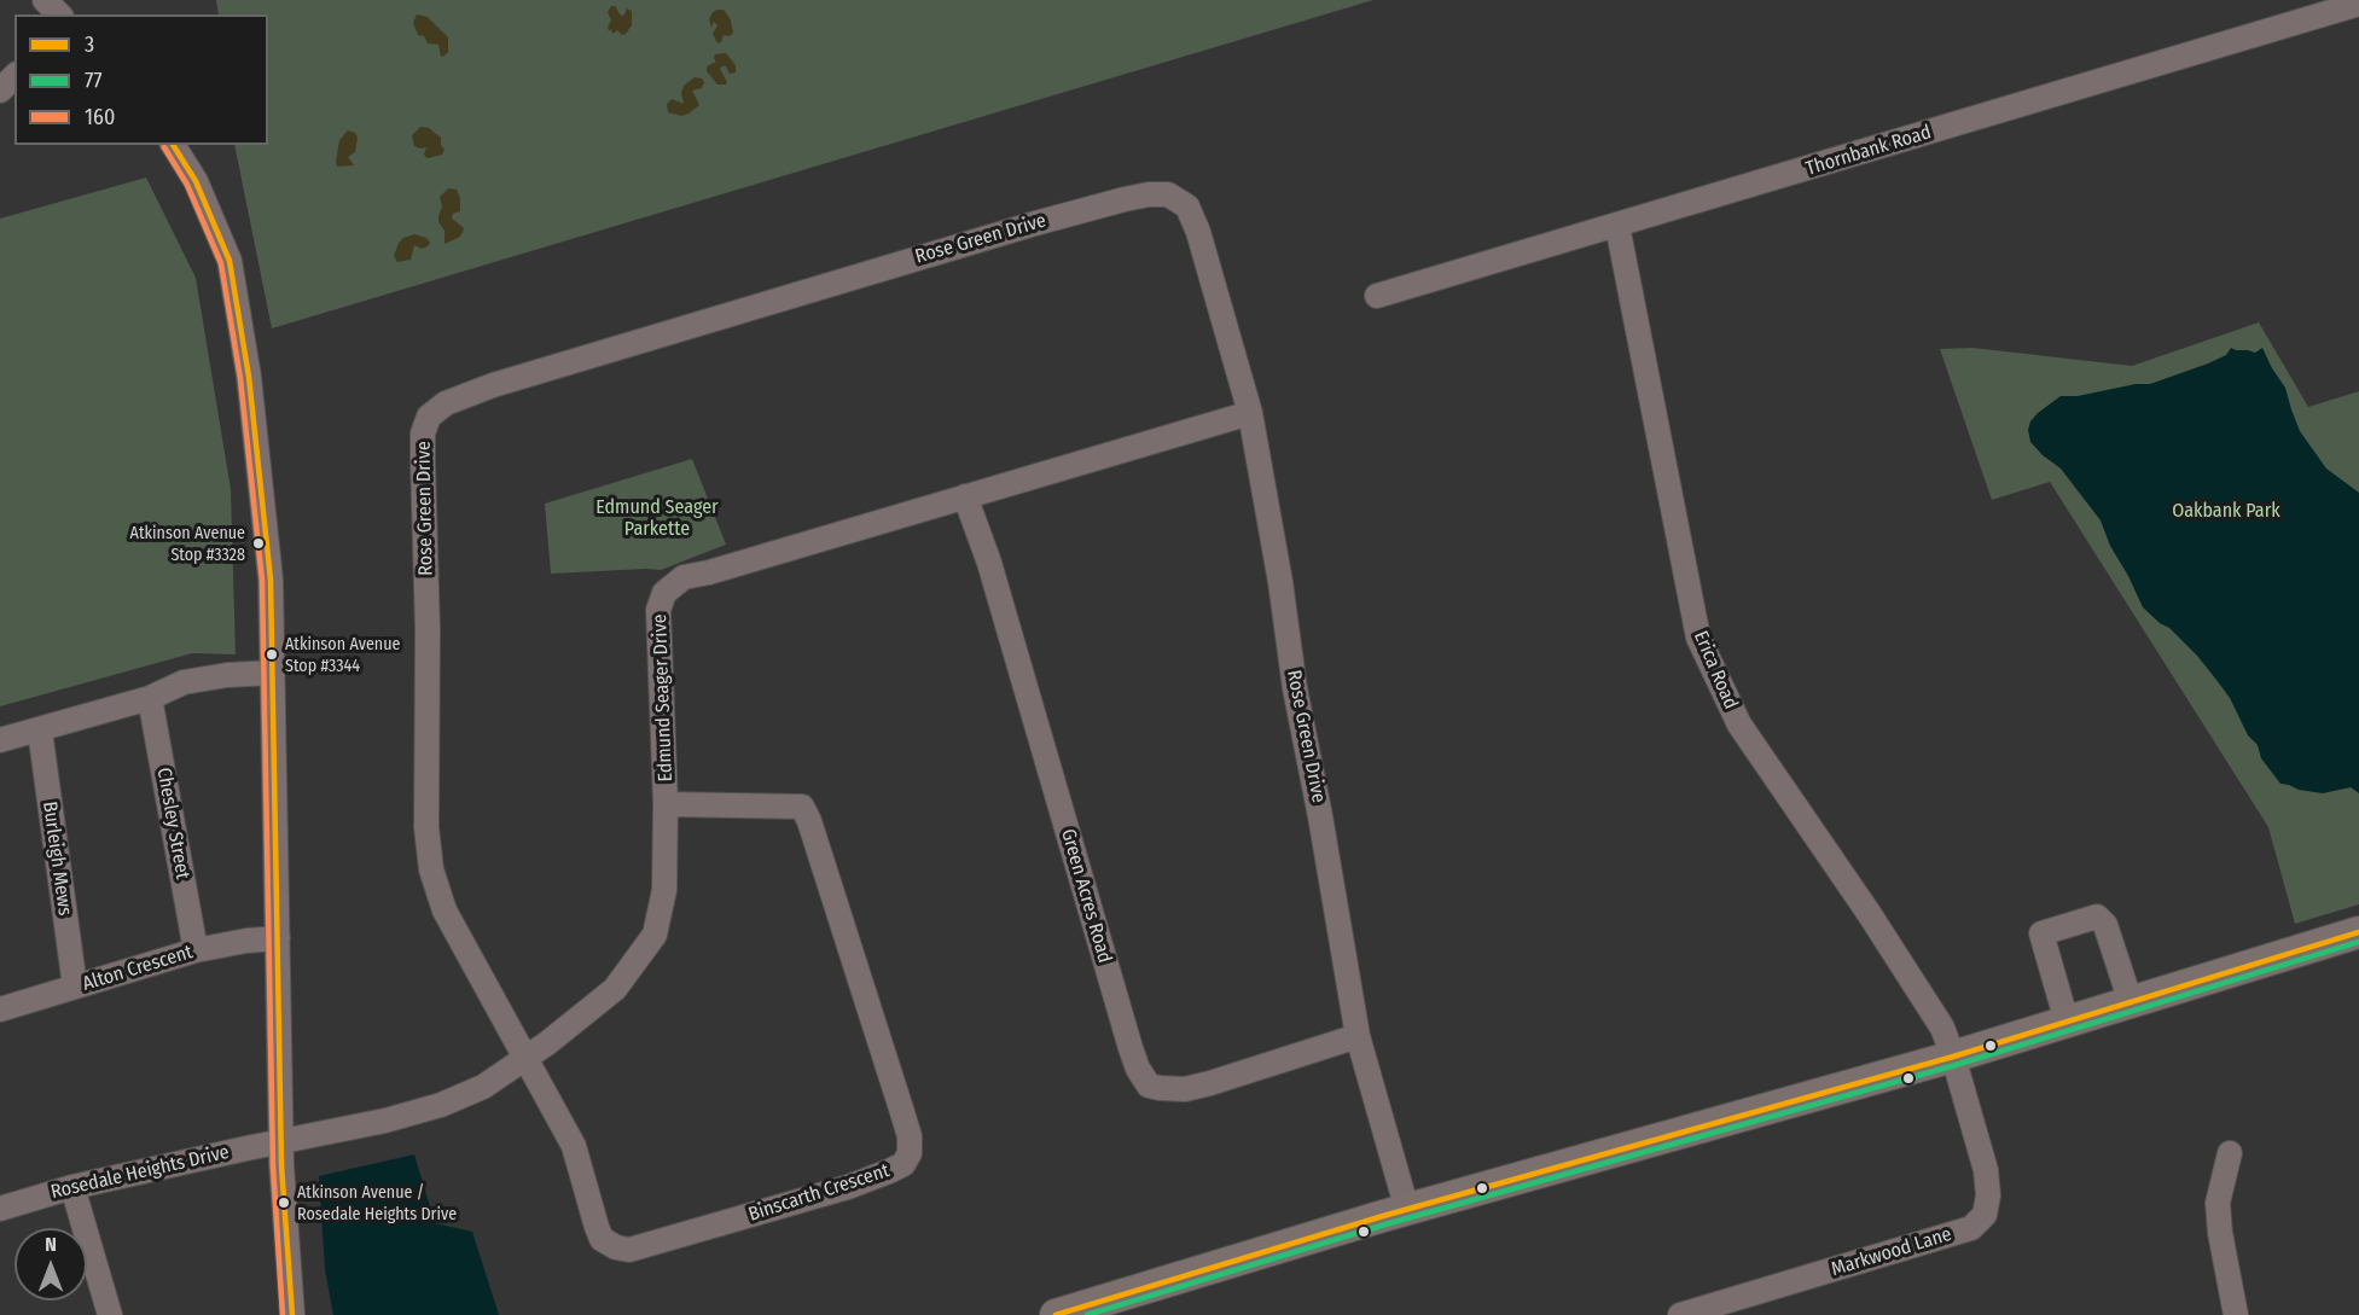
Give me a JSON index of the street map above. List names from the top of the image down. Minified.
{"streets":{"street":["Thornbank Road","Rose Green Drive","Erica Road","Edmund Seager Drive","Chesley Street","Burleigh Mews","Green Acres Road","Alton Crescent","Rosedale Heights Drive","Binscarth Crescent","Markwood Lane"]},"crossings":[["Thornbank Road","Erica Road"],["Rose Green Drive","Edmund Seager Drive"],["Rose Green Drive","Green Acres Road"],["Rose Green Drive","Binscarth Crescent"],["Erica Road","Markwood Lane"],["Edmund Seager Drive","Green Acres Road"],["Edmund Seager Drive","Rosedale Heights Drive"],["Edmund Seager Drive","Binscarth Crescent"],["Chesley Street","Alton Crescent"],["Burleigh Mews","Alton Crescent"]],"parks":["Edmund Seager Parkette","Oakbank Park"],"places":["Atkinson Avenue Stop #3328","Atkinson Avenue Stop #3344","Atkinson Avenue / Rosedale Heights Drive"],"lines":["transit line 3","transit line 160","transit line 77"],"legend":["3","77","160"],"north":"top"}
